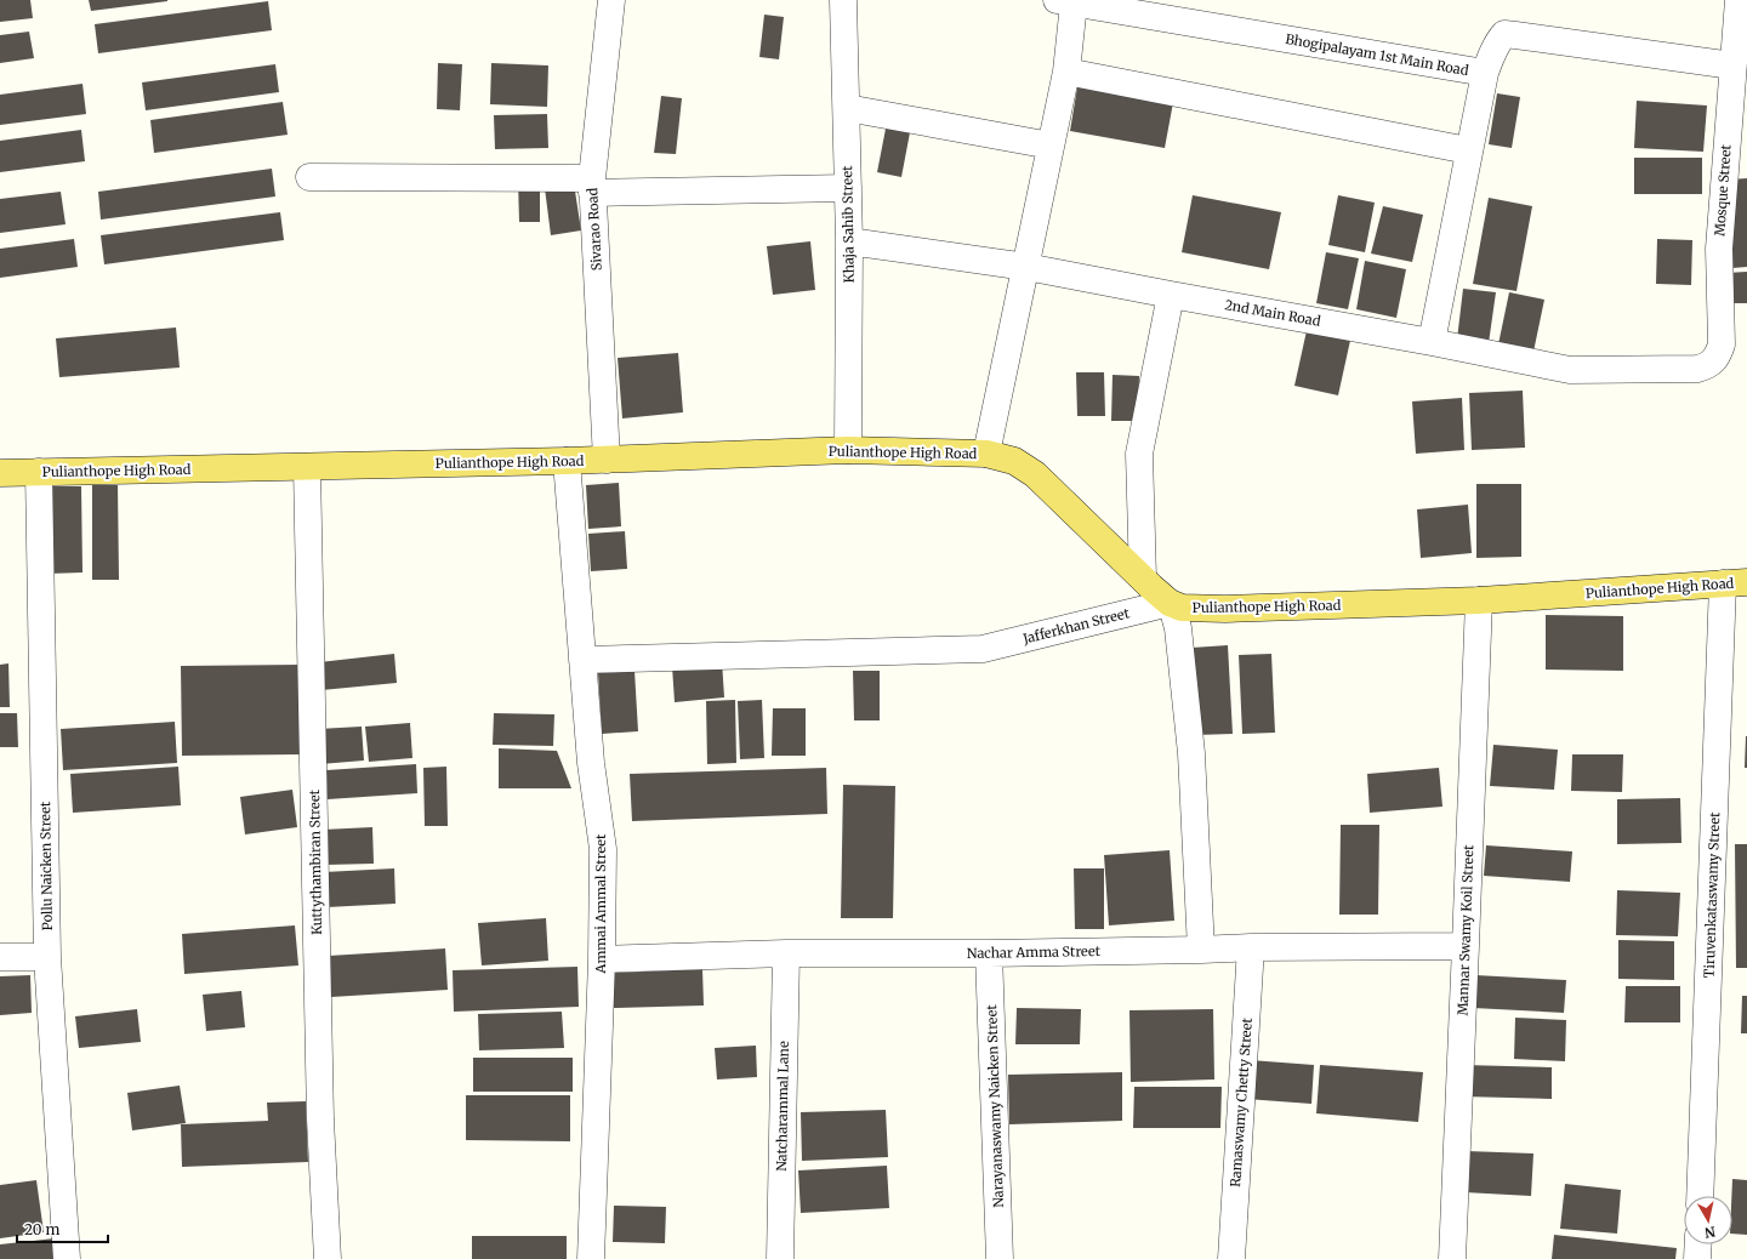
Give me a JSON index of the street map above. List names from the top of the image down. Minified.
{"streets":{"main road":["Pulianthope High Road"],"street":["Bhogipalayam 1st Main Road","Mosque Street","Khaja Sahib Street","Sivarao Road","2nd Main Road","Jafferkhan Street","Kuttythambiran Street","Pollu Naicken Street","Tiruvenkataswamy Street","Ammai Ammal Street","Mannar Swamy Koil Street","Nachar Amma Street","Ramaswamy Chetty Street","Natcharammal Lane","Narayanaswamy Naicken Street"]},"crossings":[["Bhogipalayam 1st Main Road","2nd Main Road"],["Mosque Street","2nd Main Road"],["Khaja Sahib Street","2nd Main Road"],["Khaja Sahib Street","Pulianthope High Road"],["Sivarao Road","Pulianthope High Road"],["Pulianthope High Road","Jafferkhan Street"],["Pulianthope High Road","Kuttythambiran Street"],["Pulianthope High Road","Pollu Naicken Street"],["Pulianthope High Road","Tiruvenkataswamy Street"],["Pulianthope High Road","Ammai Ammal Street"],["Pulianthope High Road","Mannar Swamy Koil Street"],["Jafferkhan Street","Ammai Ammal Street"],["Ammai Ammal Street","Nachar Amma Street"],["Mannar Swamy Koil Street","Nachar Amma Street"],["Nachar Amma Street","Ramaswamy Chetty Street"],["Nachar Amma Street","Natcharammal Lane"],["Nachar Amma Street","Narayanaswamy Naicken Street"]],"scale_bar":"20 m","north":"bottom"}
